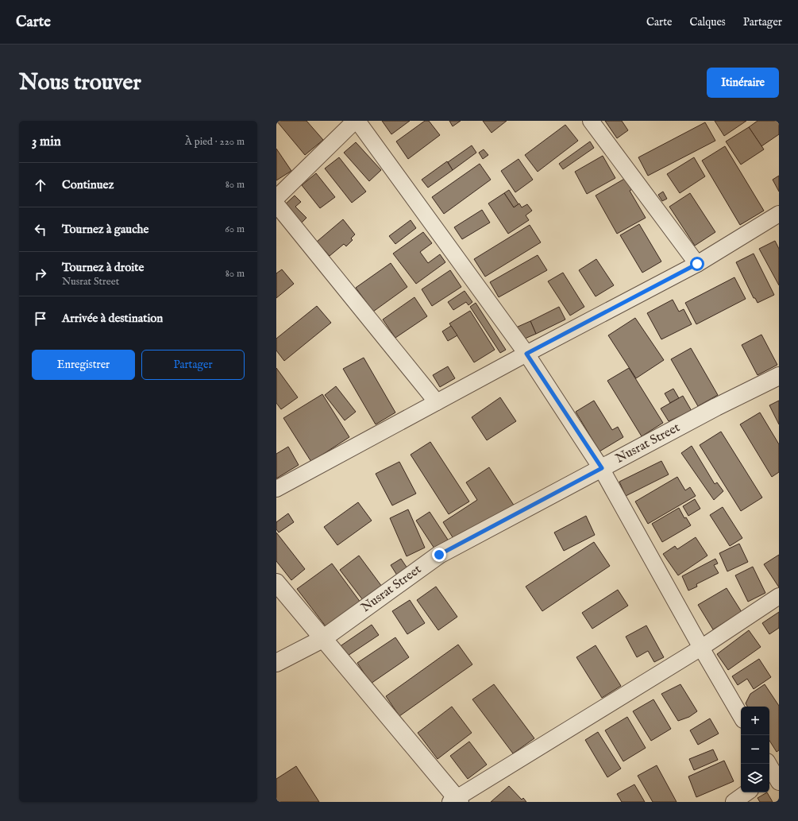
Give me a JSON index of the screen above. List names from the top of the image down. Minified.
{"streets":{"street":["Nusrat Street"]},"page":{"header":"Carte","nav":["Carte","Calques","Partager"],"buttons":["Itinéraire",["Enregistrer","Partager"]],"title":"Nous trouver","heading":["3 min","À pied · 220 m"],"list":[["Continuez","80 m"],["Tournez à gauche","60 m"],["Tournez à droite","Nusrat Street","80 m"],"Arrivée à destination"],"map_buttons":["+","−"]}}
